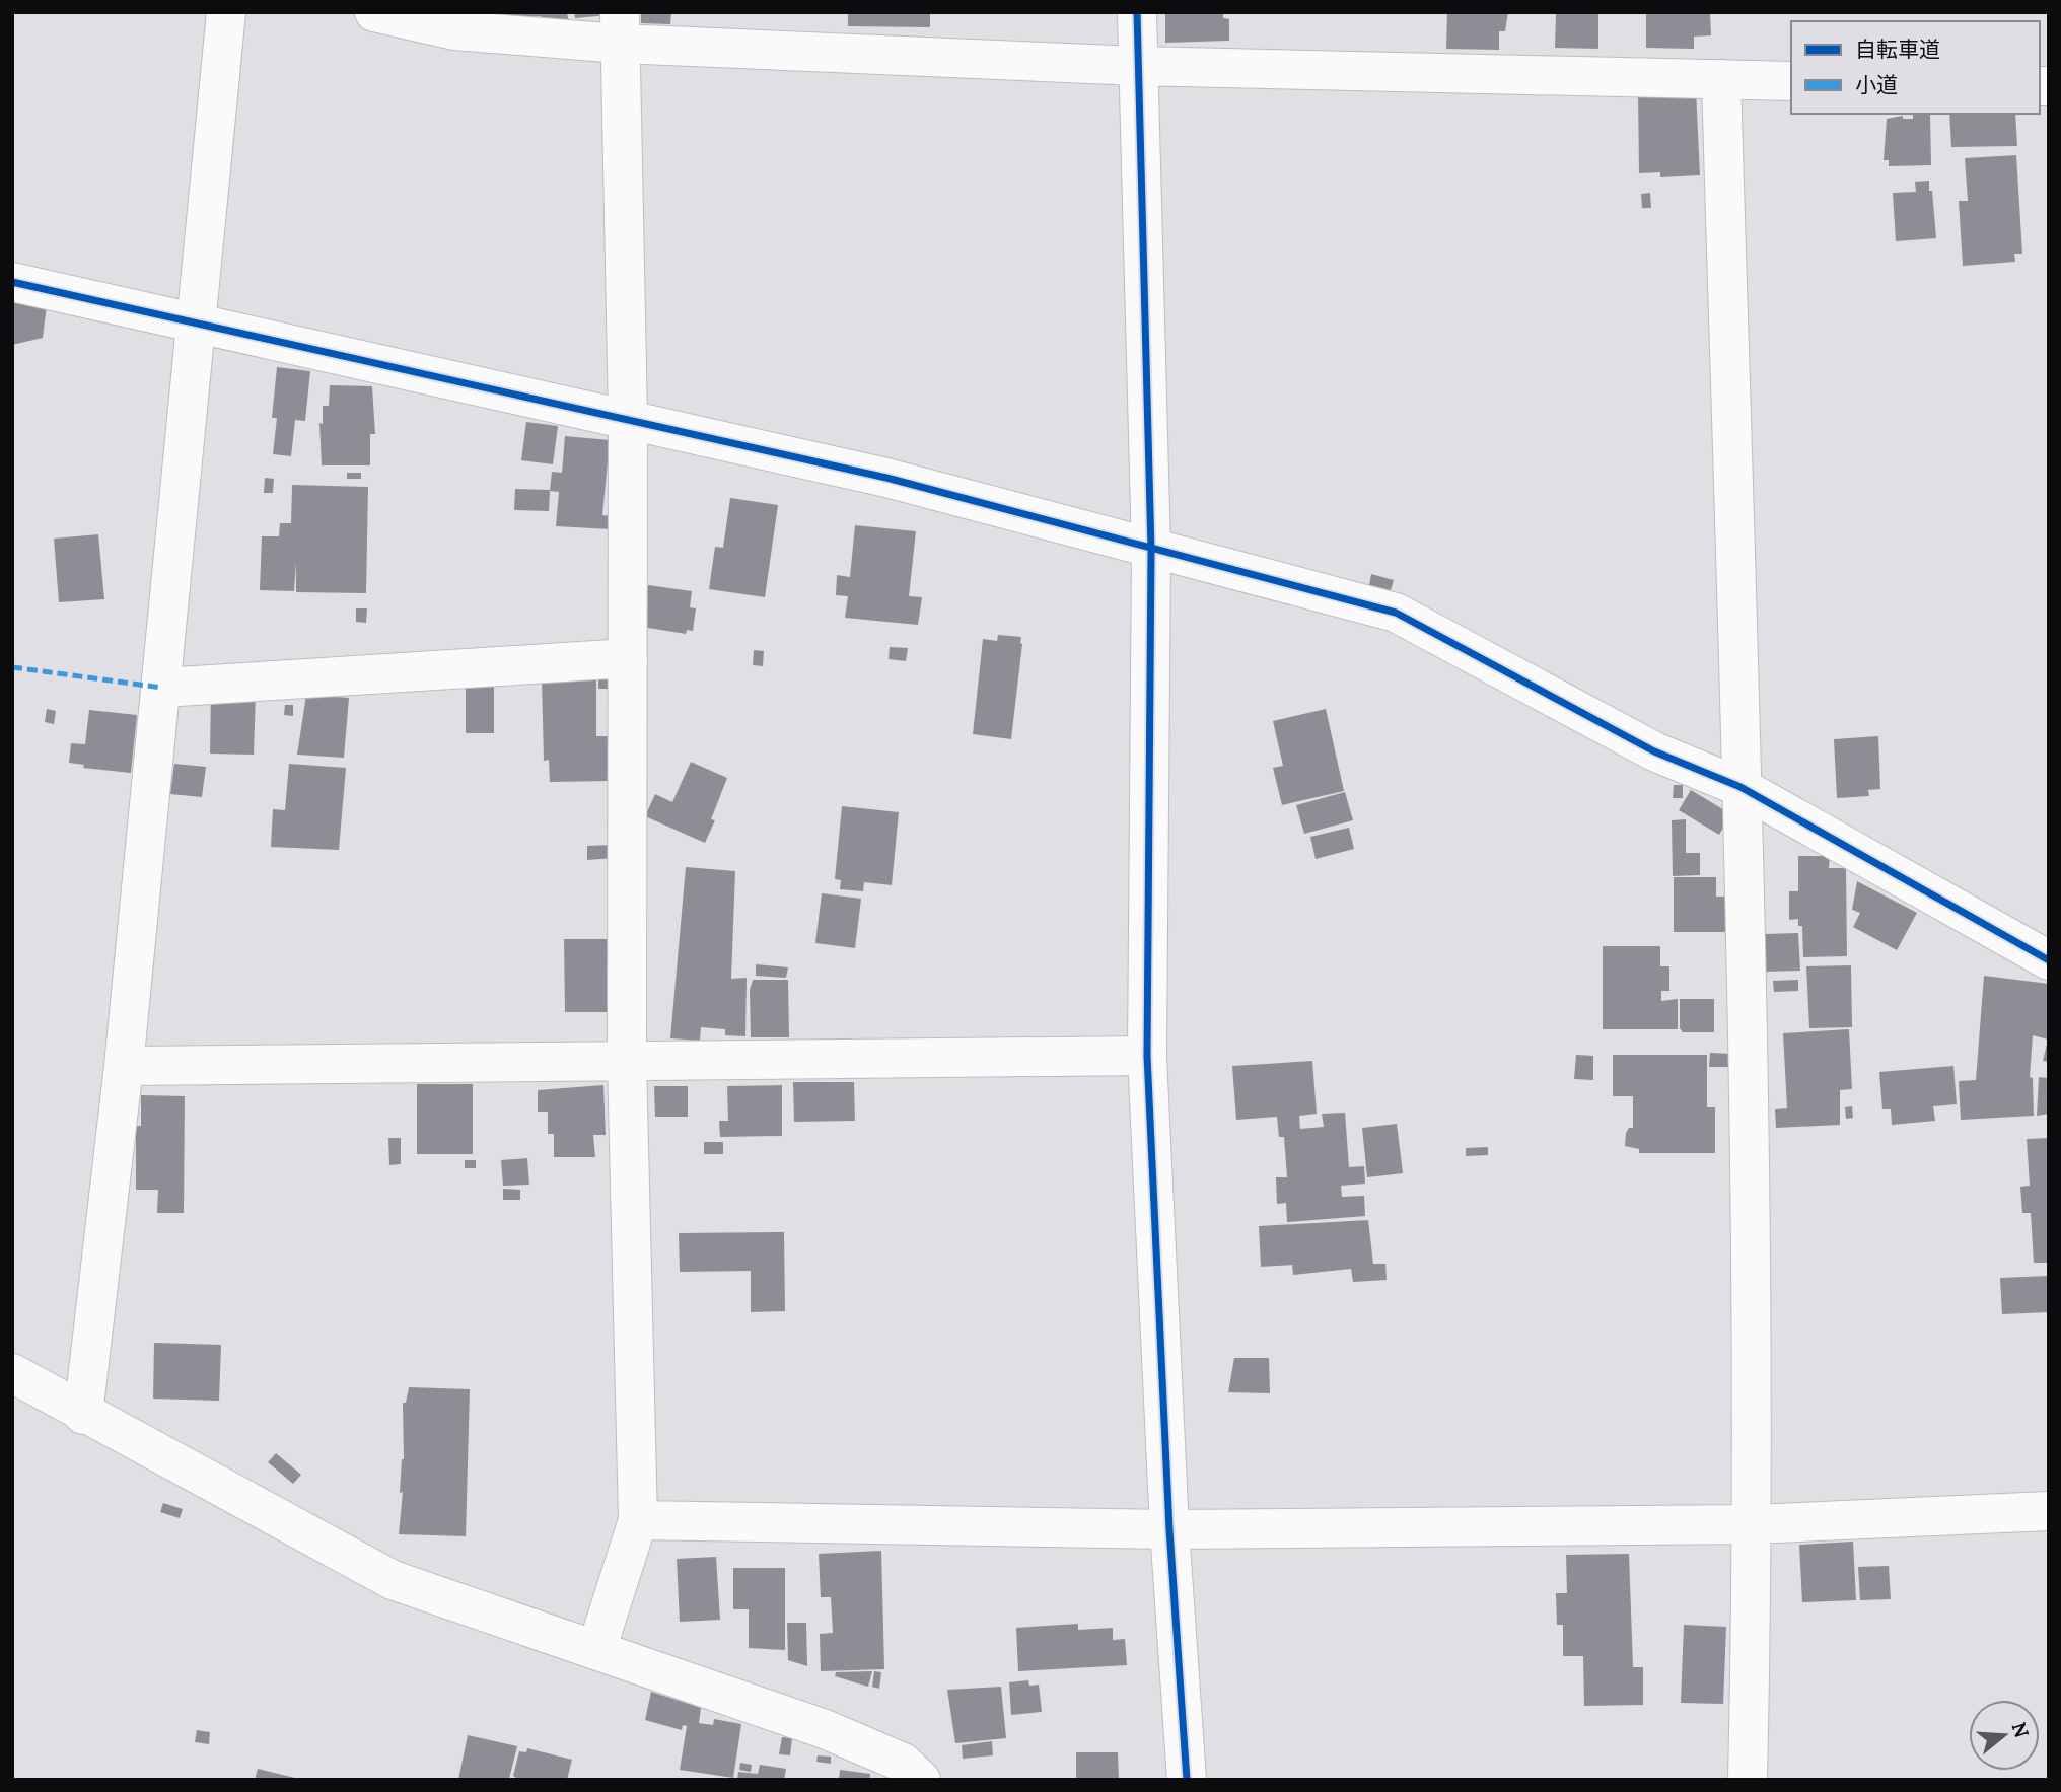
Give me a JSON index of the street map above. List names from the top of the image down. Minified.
{"legend":["自転車道","小道"],"north":"right"}
